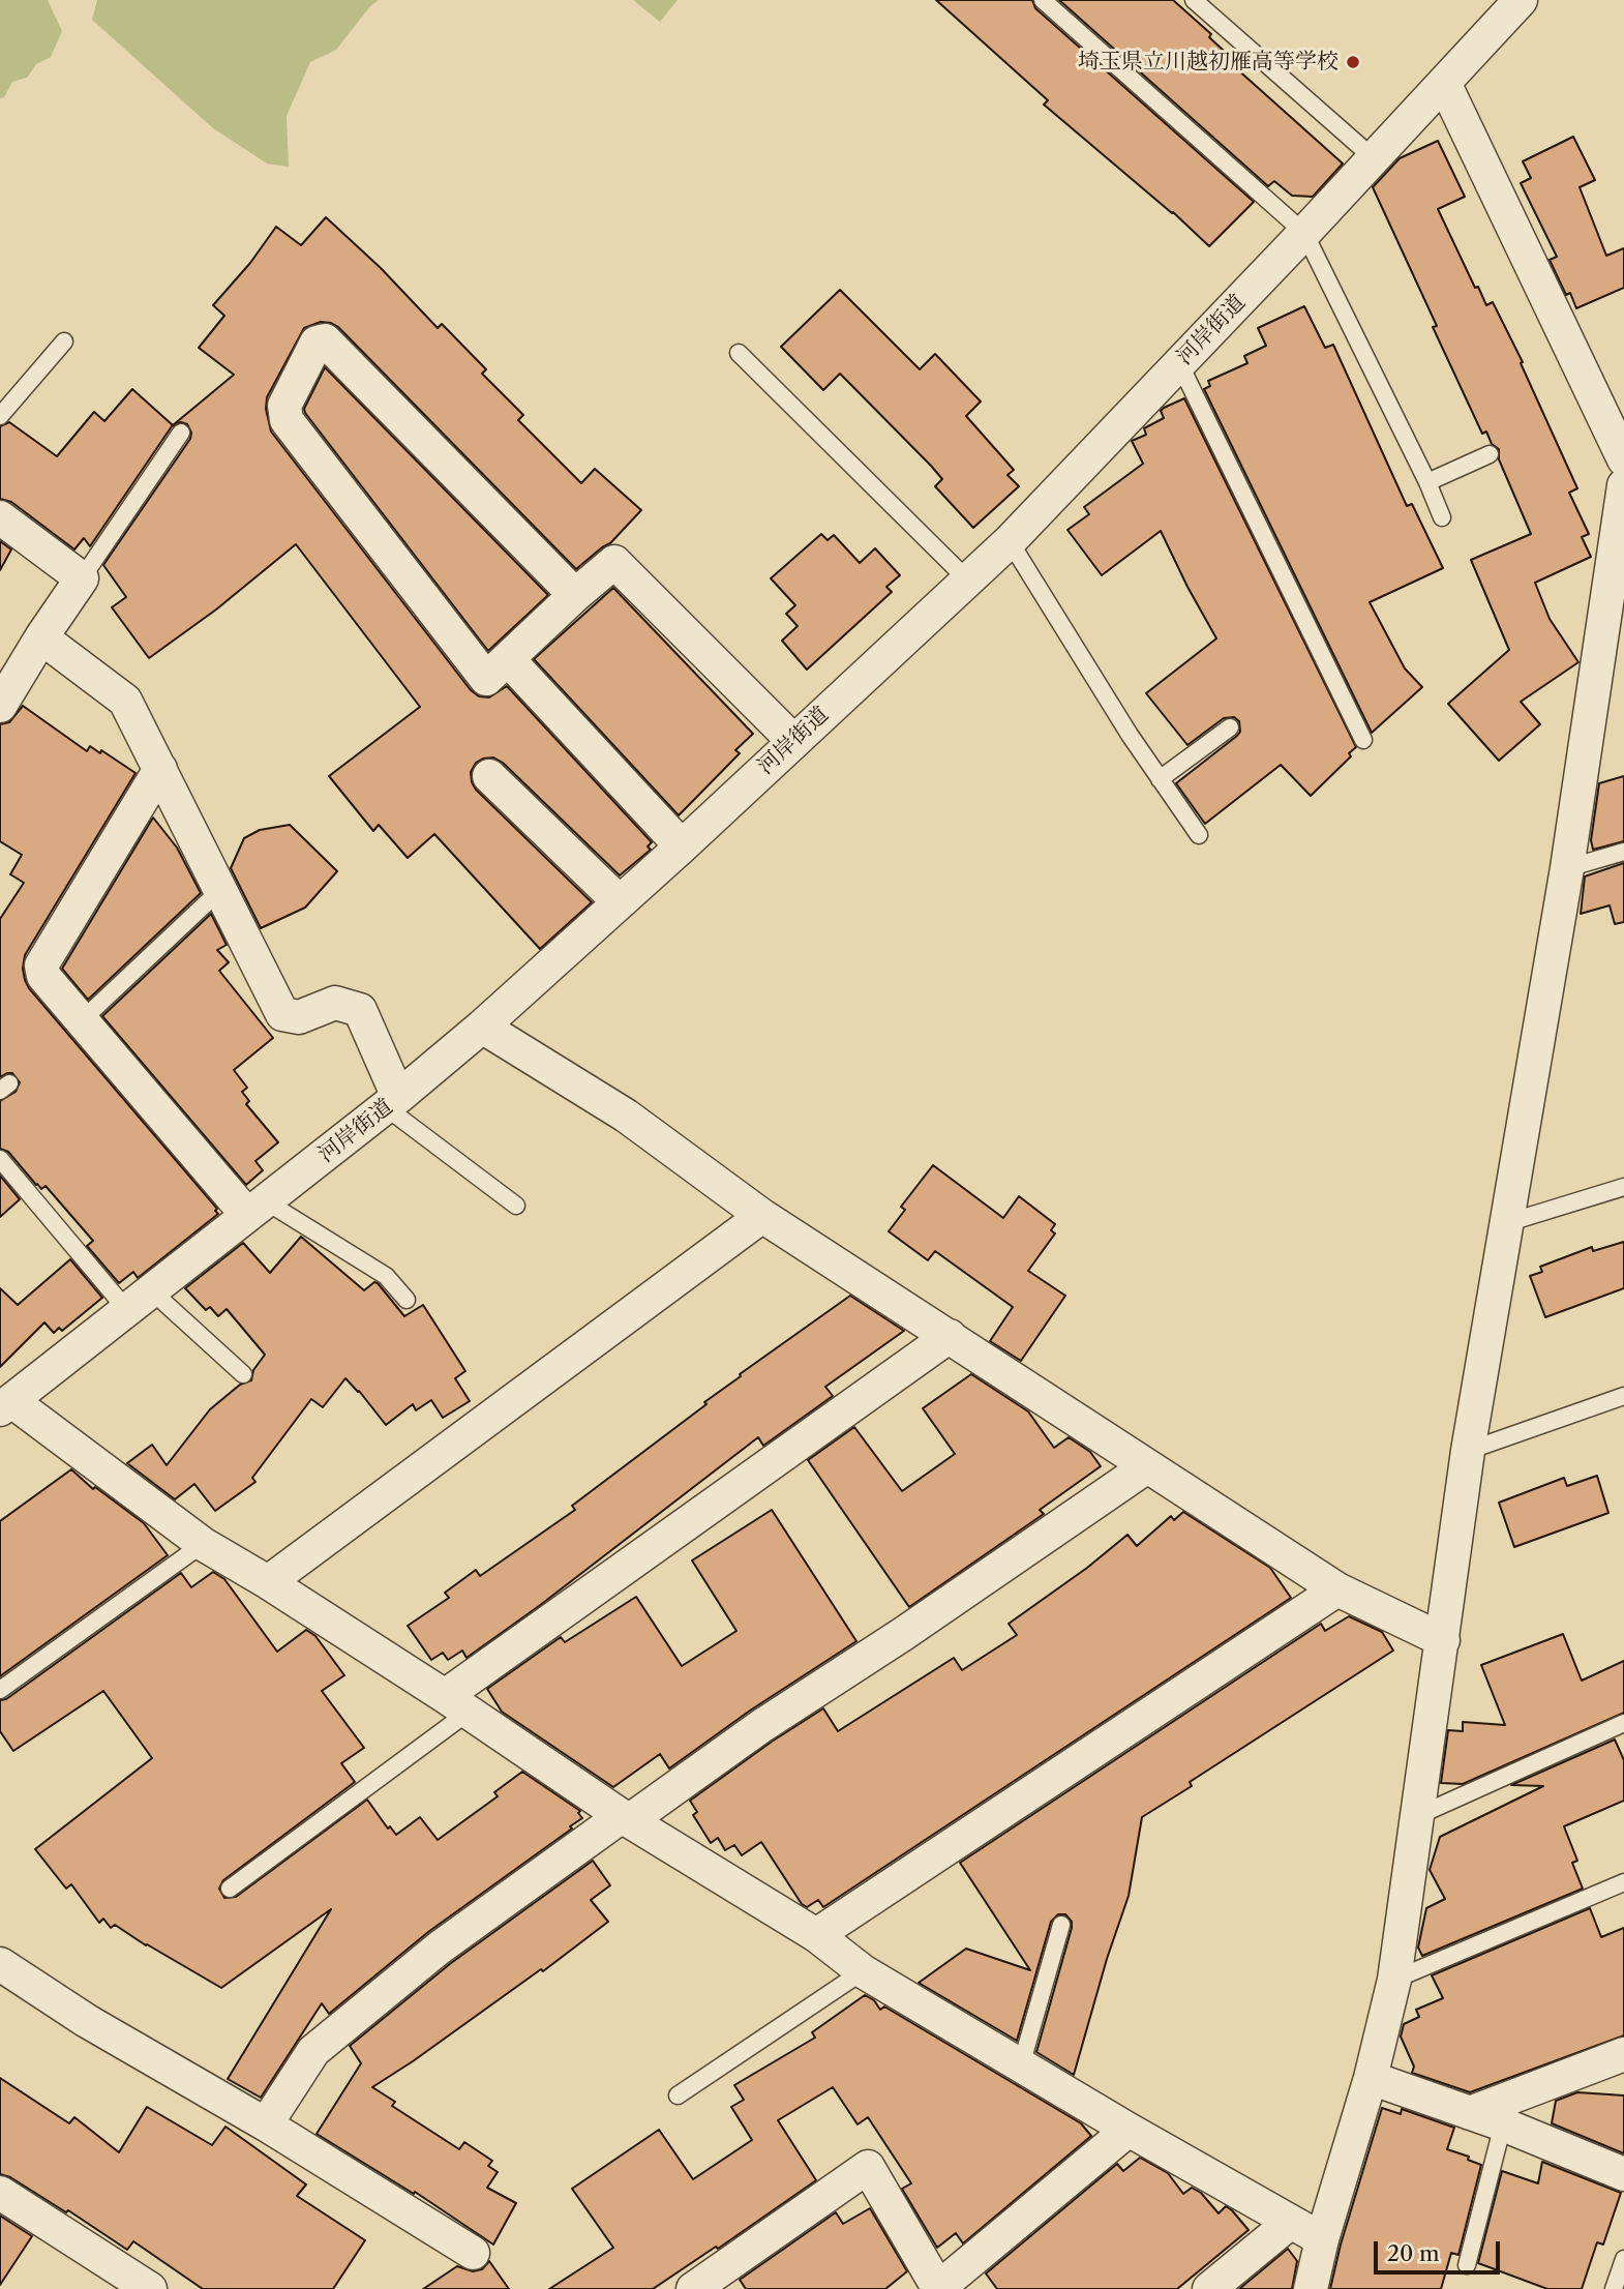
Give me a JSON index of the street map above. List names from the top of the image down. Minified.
{"streets":{"street":["河岸街道"]},"places":["埼玉県立川越初雁高等学校"],"scale_bar":"20 m"}
